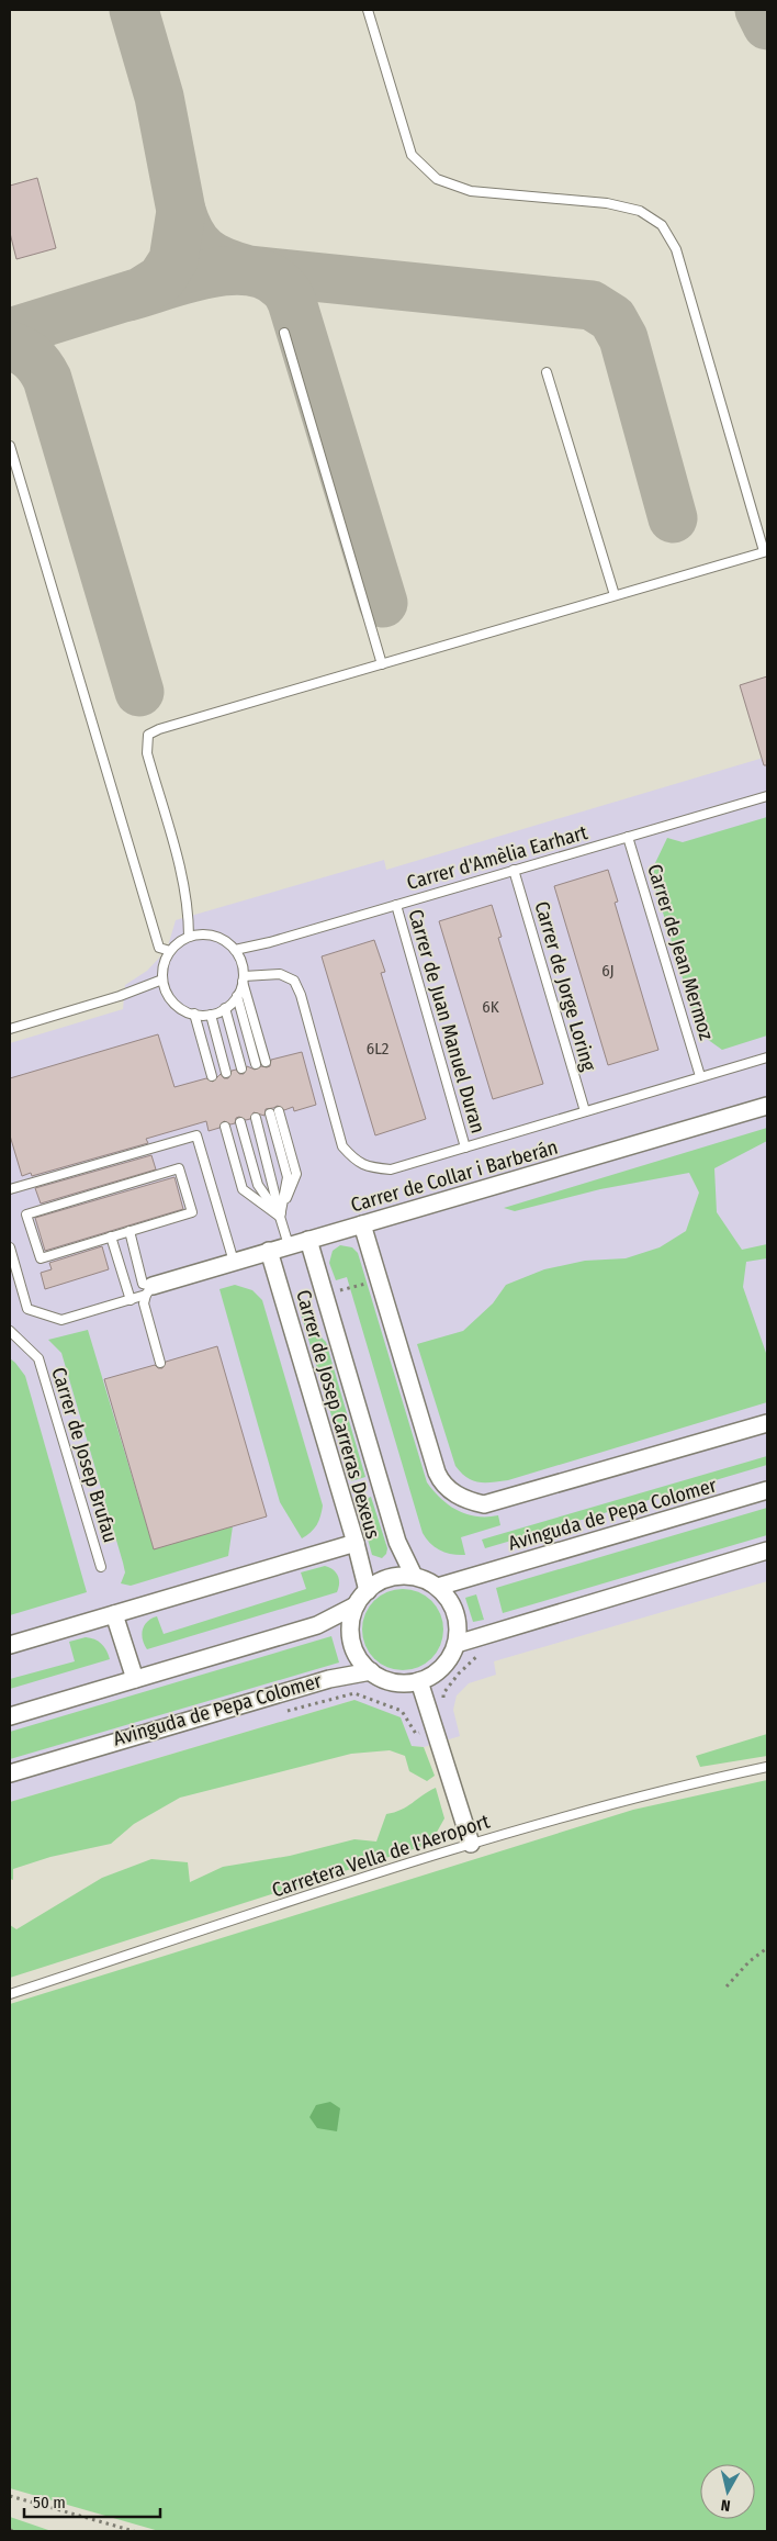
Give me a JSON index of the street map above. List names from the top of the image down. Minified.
{"streets":{"street":["Carrer de Collar i Barberán","Carrer de Josep Carreras Dexeus","Avinguda de Pepa Colomer"],"lane":["Carrer d'Amèlia Earhart","Carrer de Jean Mermoz","Carrer de Jorge Loring","Carrer de Juan Manuel Duran","Carrer de Josep Brufau","Carretera Vella de l'Aeroport"]},"crossings":[["Carrer d'Amèlia Earhart","Carrer de Jean Mermoz"],["Carrer d'Amèlia Earhart","Carrer de Jorge Loring"],["Carrer d'Amèlia Earhart","Carrer de Juan Manuel Duran"],["Carrer de Collar i Barberán","Carrer de Josep Carreras Dexeus"],["Carrer de Josep Carreras Dexeus","Avinguda de Pepa Colomer"]],"house_numbers":["6J","6K","6L2"],"scale_bar":"50 m","north":"bottom"}
